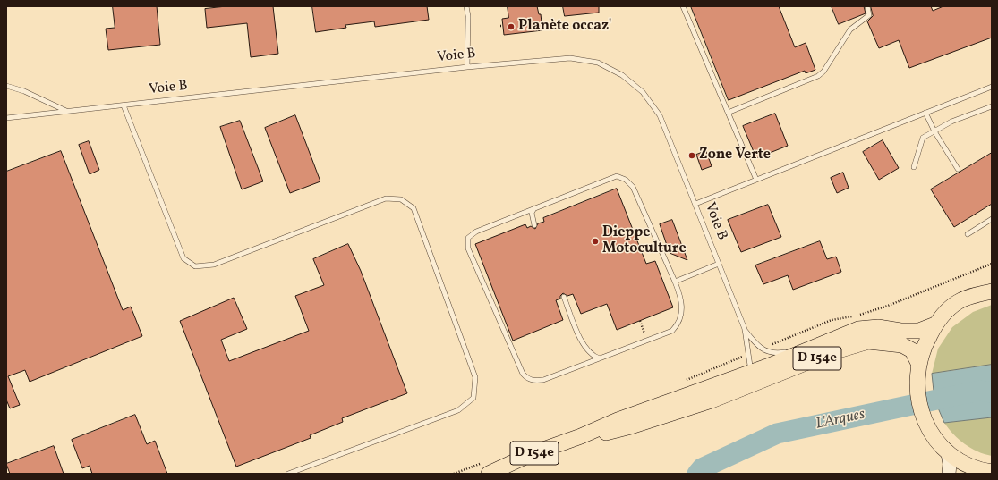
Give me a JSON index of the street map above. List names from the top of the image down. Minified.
{"streets":{"main road":["D 154e"],"lane":["Voie B"]},"crossings":[["Voie B","D 154e"]],"water":["L'Arques"],"places":["Planète occaz'","Zone Verte","Dieppe Motoculture"]}
